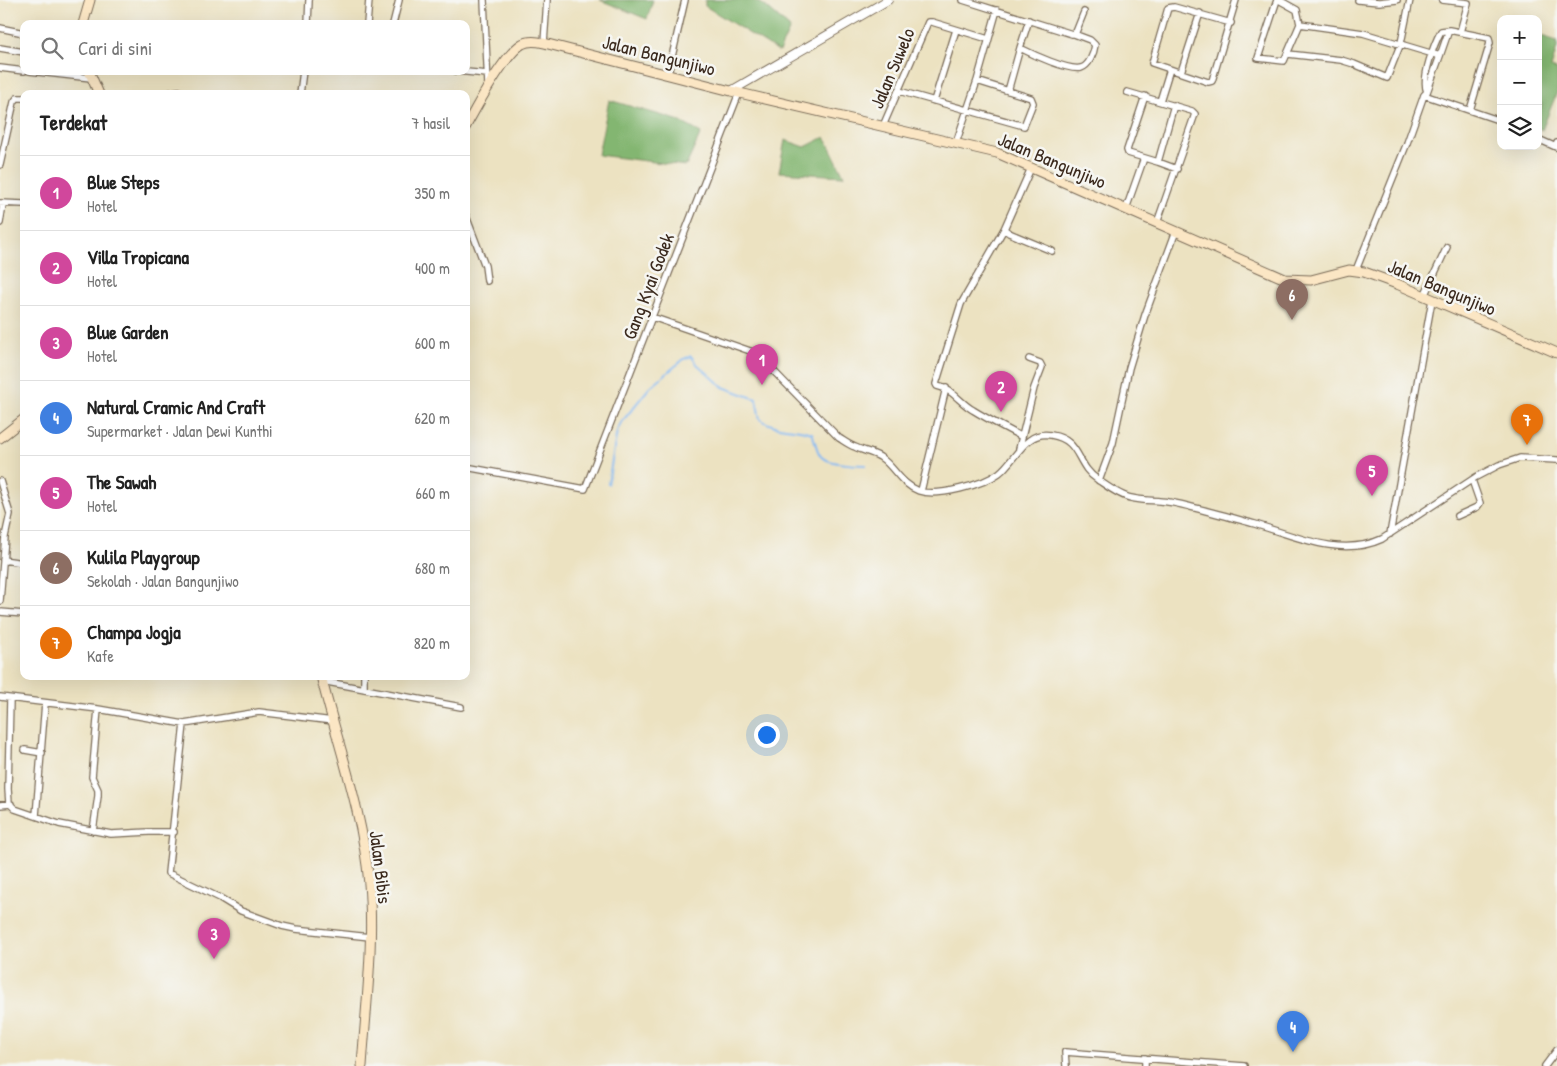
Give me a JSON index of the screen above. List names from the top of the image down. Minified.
{"streets":{"main road":["Jalan Bangunjiwo","Jalan Bibis"],"street":["Jalan Suwelo","Gang Kyai Godek"]},"crossings":[["Jalan Bangunjiwo","Jalan Suwelo"],["Jalan Bangunjiwo","Gang Kyai Godek"]],"page":{"map_buttons":["+","−"],"search":"Cari di sini","heading":["Terdekat","7 hasil"],"list":[{"mark":"1","name":"Blue Steps","note":"Hotel","value":"350 m"},{"mark":"2","name":"Villa Tropicana","note":"Hotel","value":"400 m"},{"mark":"3","name":"Blue Garden","note":"Hotel","value":"600 m"},{"mark":"4","name":"Natural Cramic And Craft","note":"Supermarket · Jalan Dewi Kunthi","value":"620 m"},{"mark":"5","name":"The Sawah","note":"Hotel","value":"660 m"},{"mark":"6","name":"Kulila Playgroup","note":"Sekolah · Jalan Bangunjiwo","value":"680 m"},{"mark":"7","name":"Champa Jogja","note":"Kafe","value":"820 m"}],"pins":["6","1","2","7","5","3","4"]}}
